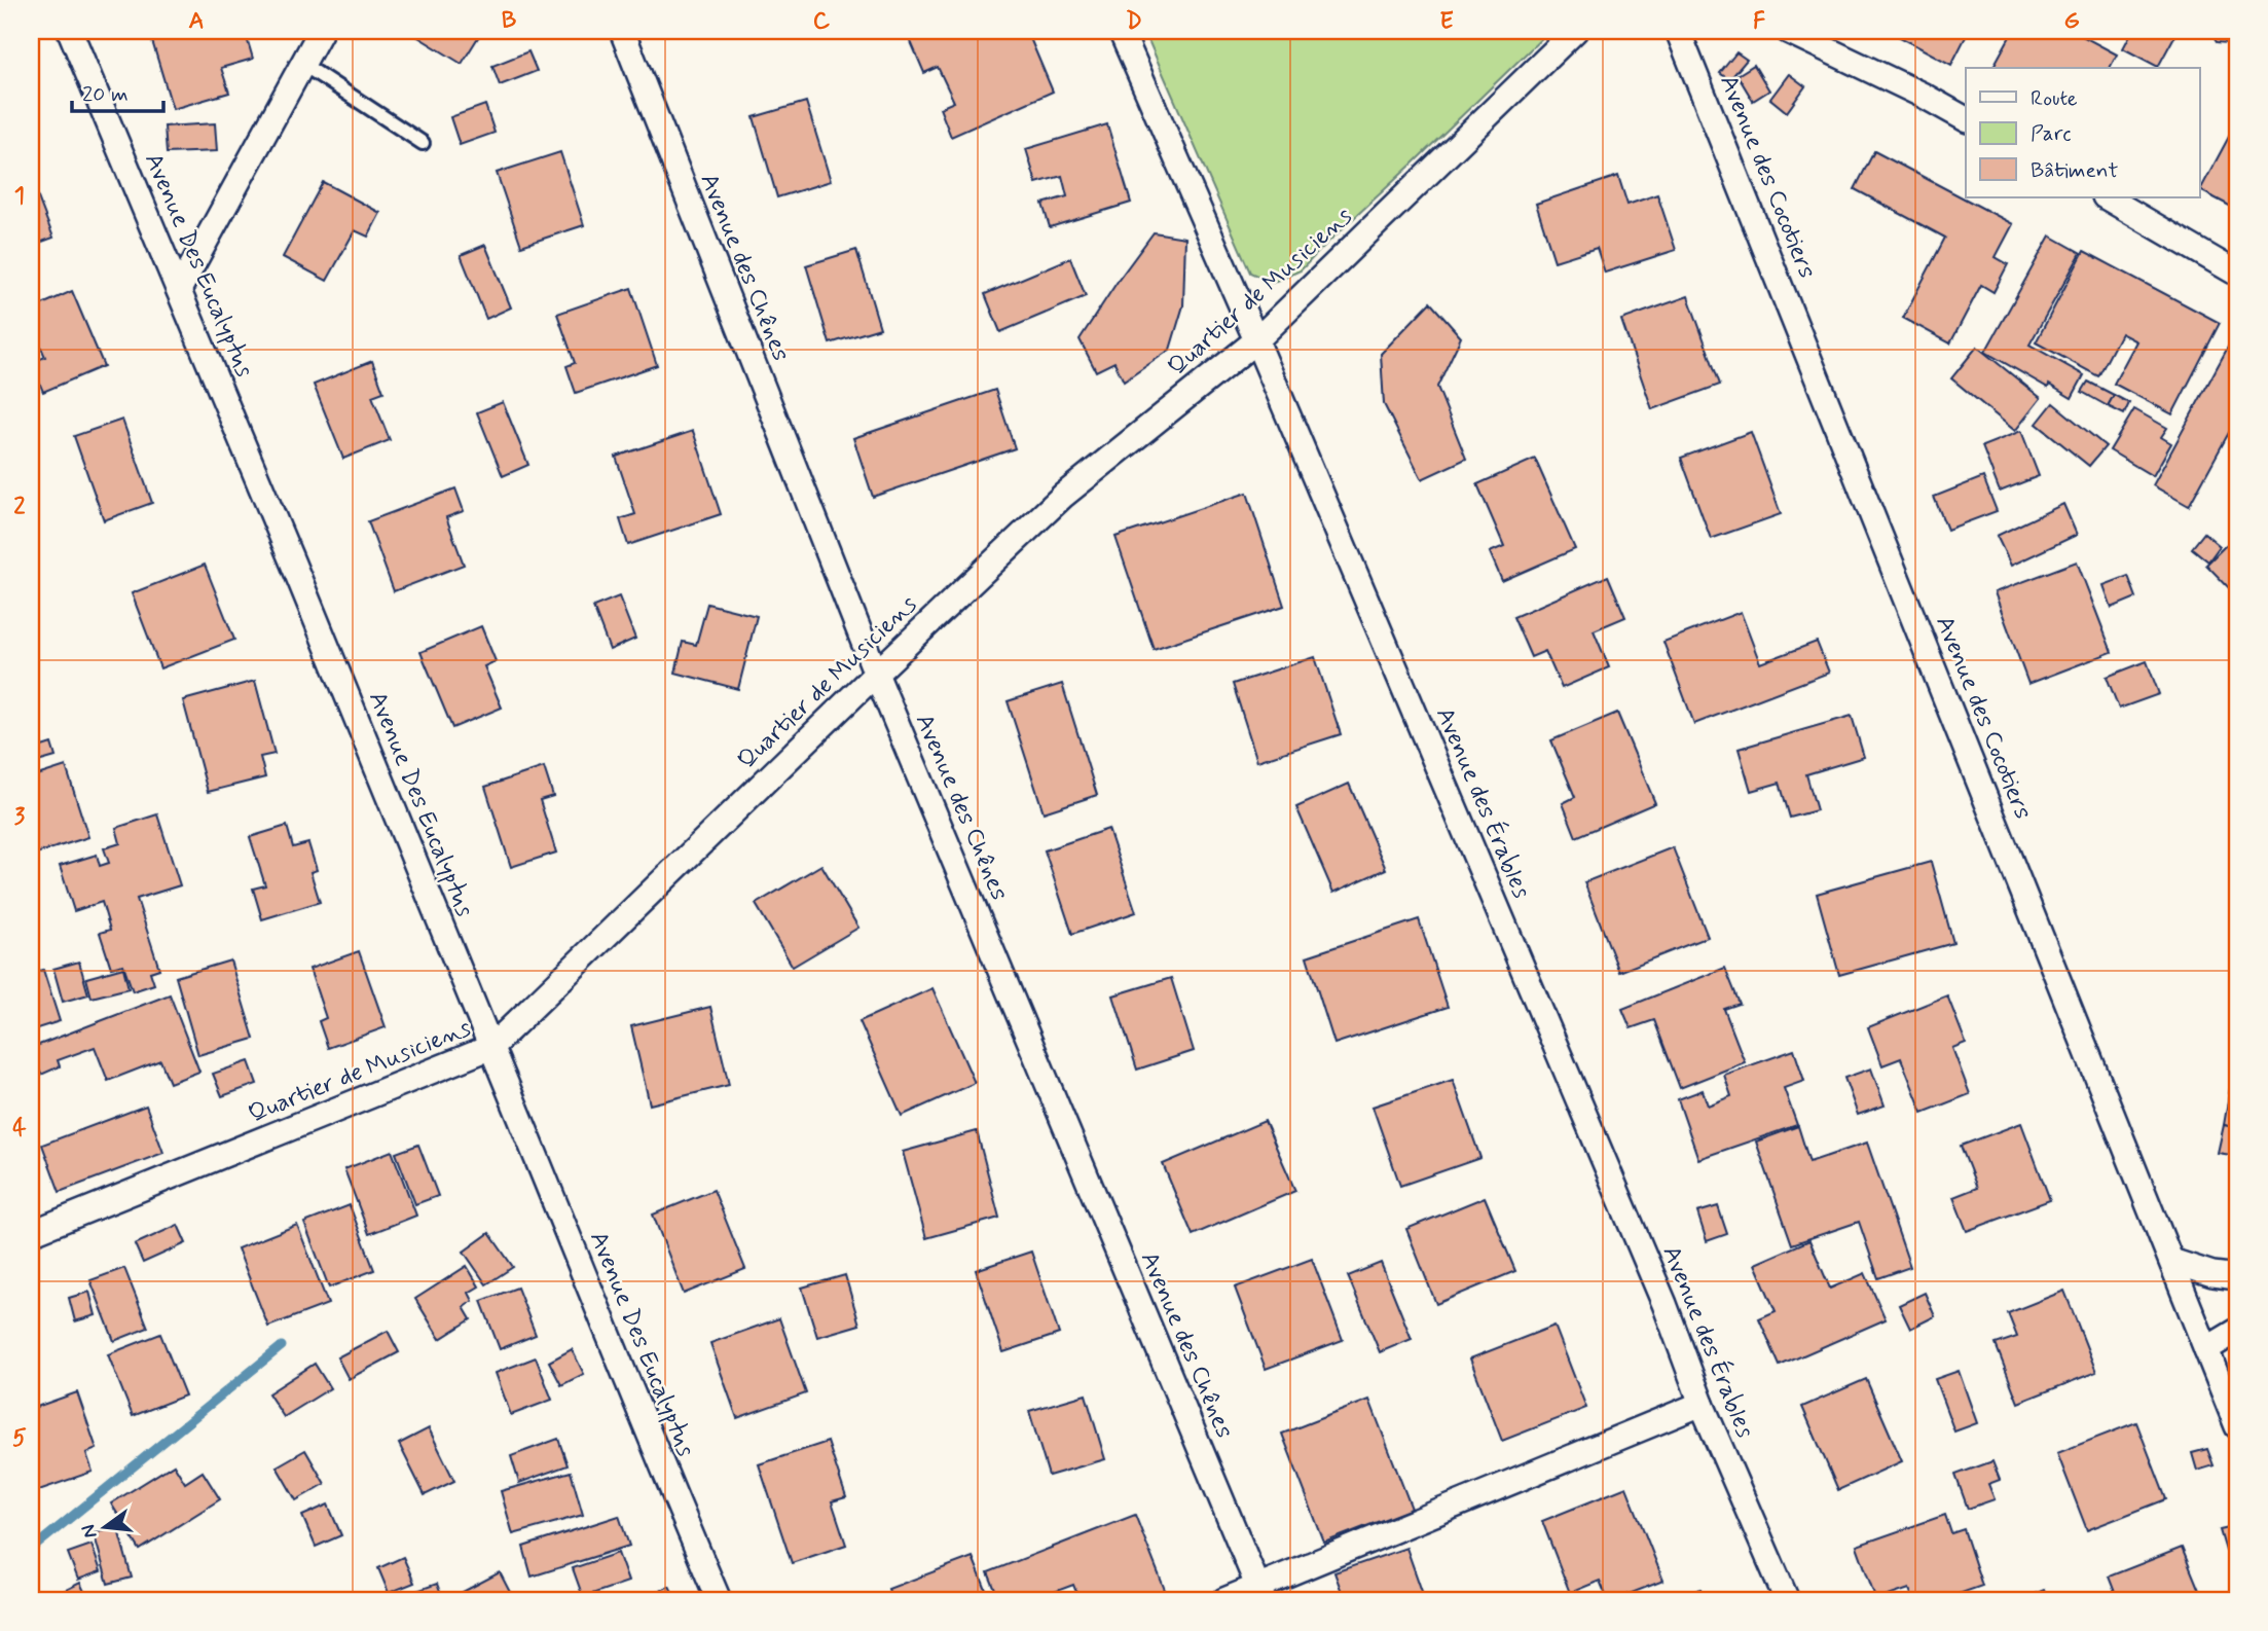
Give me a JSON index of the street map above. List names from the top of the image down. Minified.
{"streets":{"street":["Avenue des Cocotiers","Avenue Des Eucalyptus","Avenue des Chênes","Quartier de Musiciens","Avenue des Érables"]},"crossings":[["Avenue Des Eucalyptus","Quartier de Musiciens"],["Avenue des Chênes","Quartier de Musiciens"],["Quartier de Musiciens","Avenue des Érables"]],"legend":["Route","Parc","Bâtiment"],"scale_bar":"20 m","north":"left","grid":{"columns":["A","B","C","D","E","F","G"],"rows":["1","2","3","4","5"]}}
